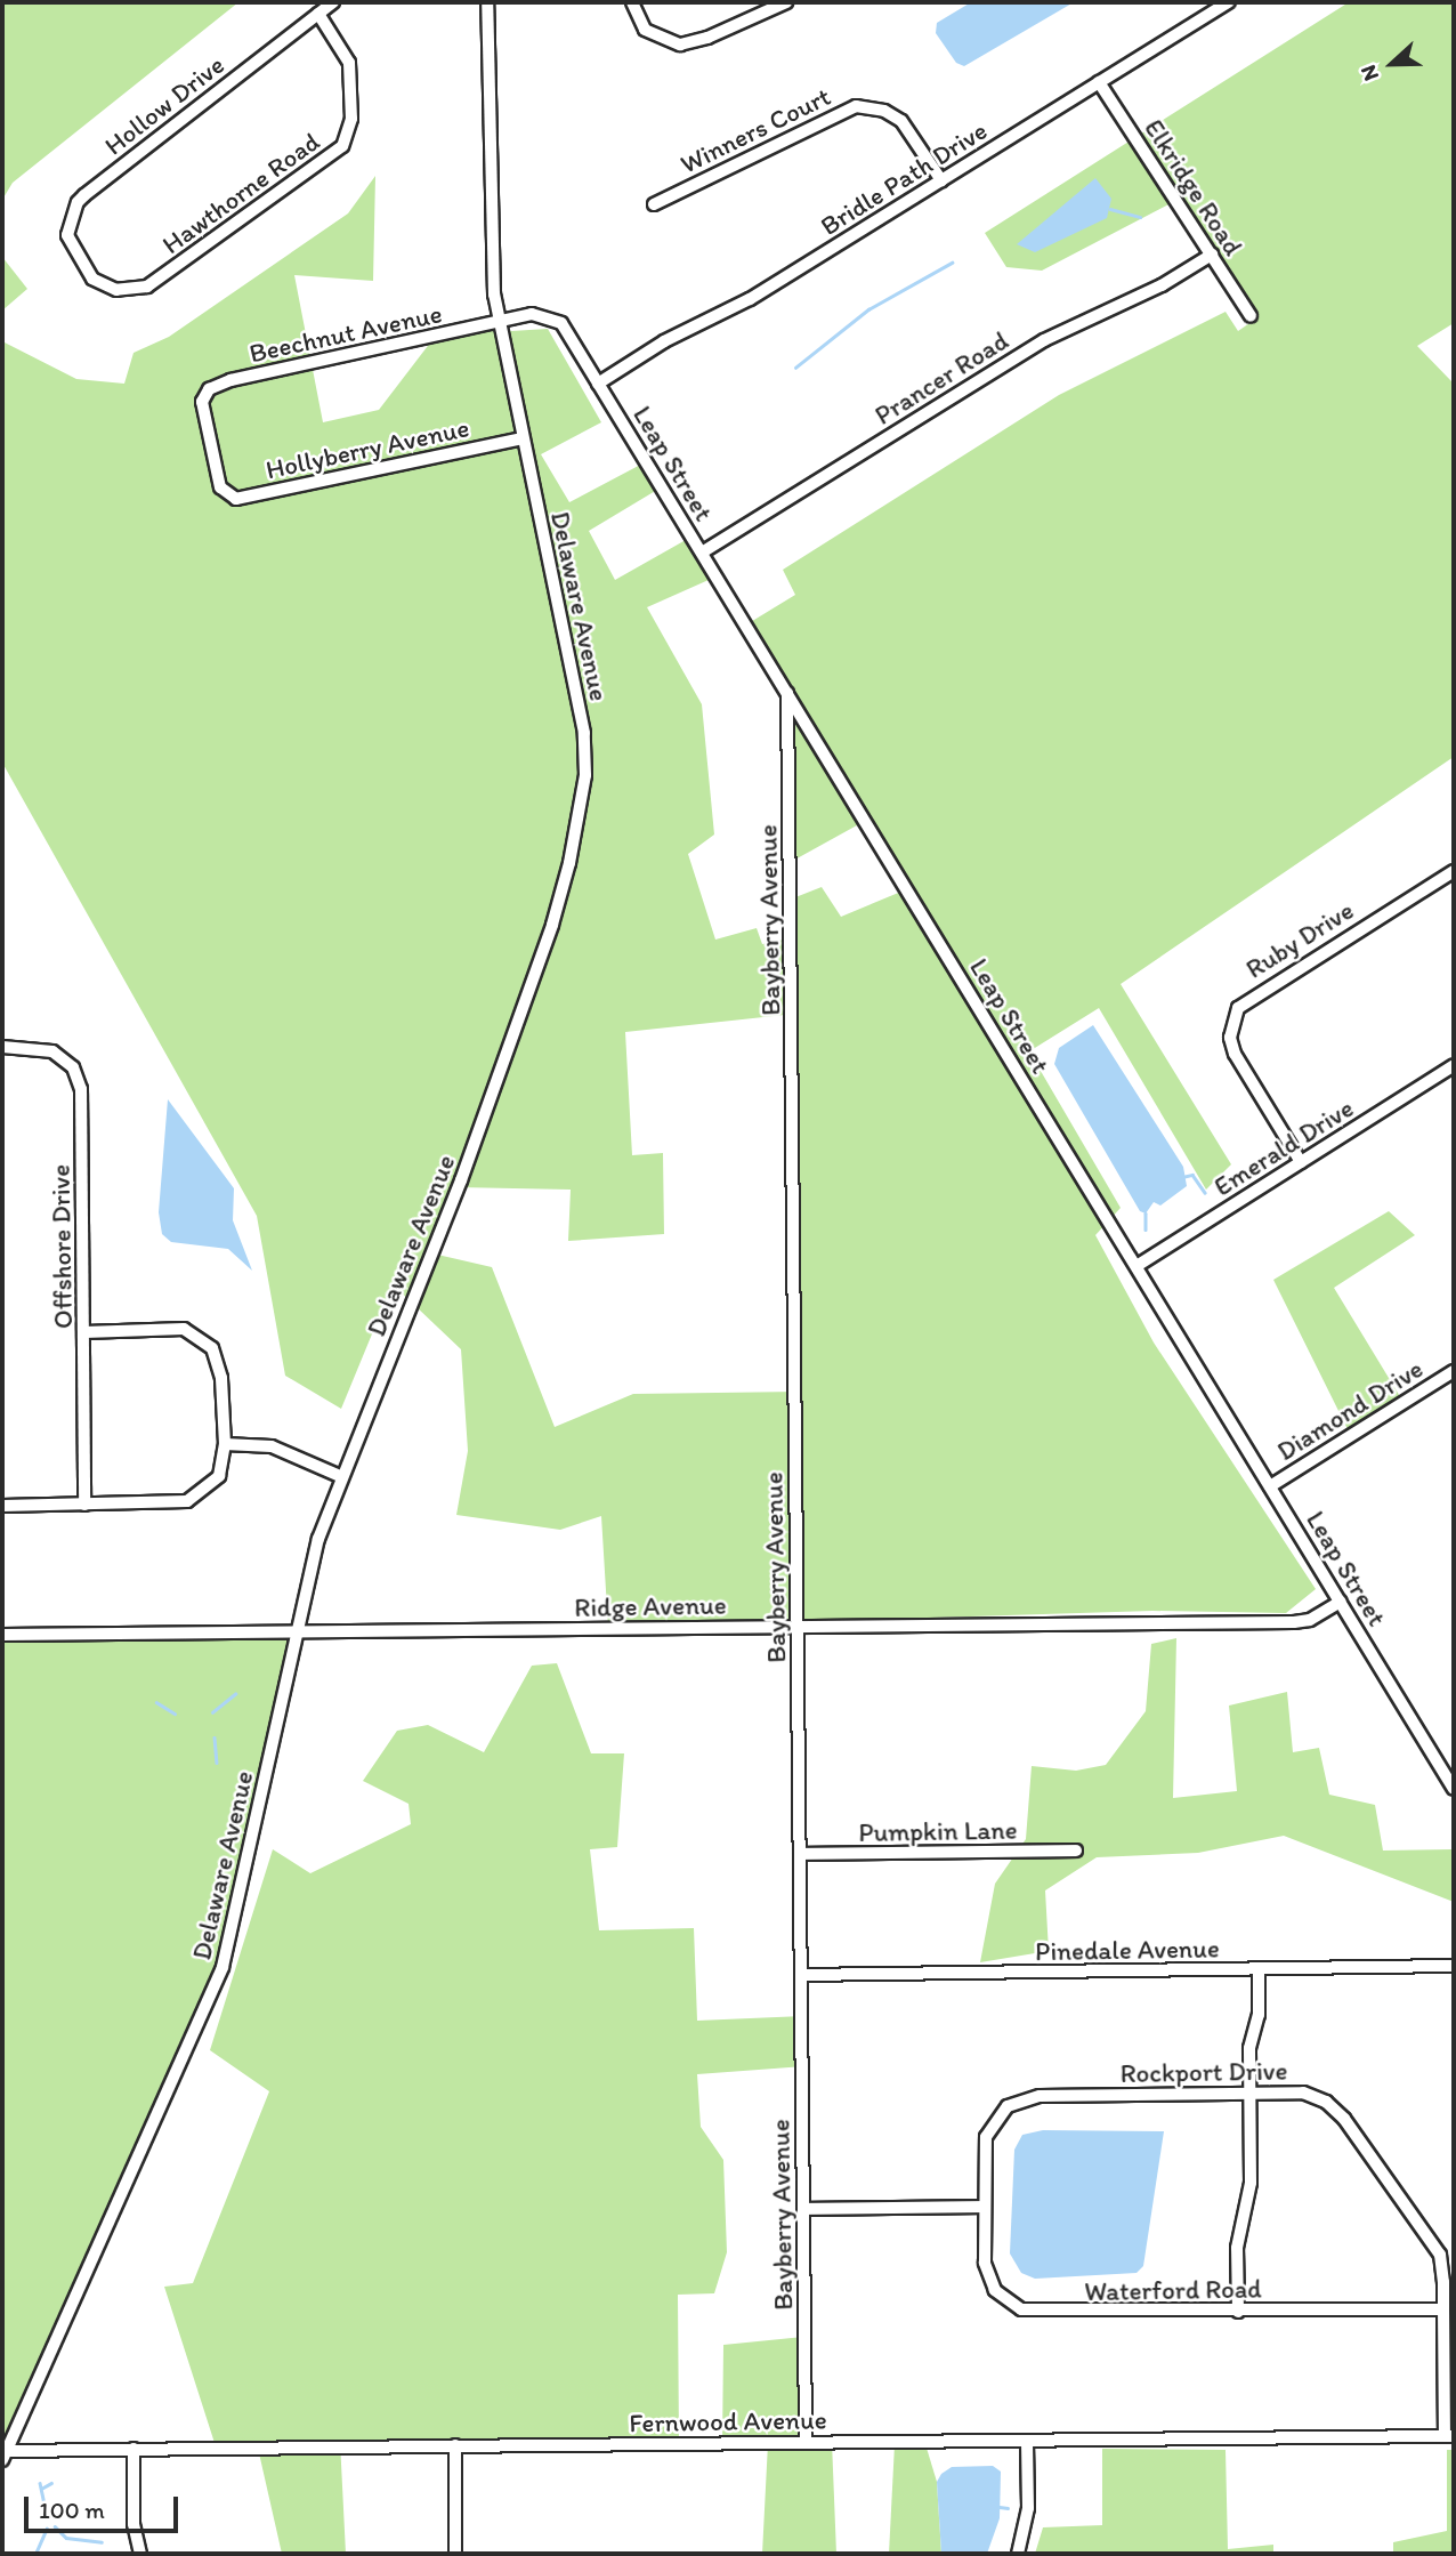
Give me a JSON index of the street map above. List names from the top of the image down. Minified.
{"streets":{"street":["Hollow Drive","Winners Court","Bridle Path Drive","Elkridge Road","Hawthorne Road","Beechnut Avenue","Prancer Road","Hollyberry Avenue","Leap Street","Delaware Avenue","Bayberry Avenue","Ruby Drive","Emerald Drive","Offshore Drive","Diamond Drive","Ridge Avenue","Pumpkin Lane","Pinedale Avenue","Rockport Drive","Waterford Road","Fernwood Avenue"]},"crossings":[["Hollow Drive","Hawthorne Road"],["Winners Court","Bridle Path Drive"],["Bridle Path Drive","Elkridge Road"],["Bridle Path Drive","Leap Street"],["Elkridge Road","Prancer Road"],["Beechnut Avenue","Hollyberry Avenue"],["Beechnut Avenue","Leap Street"],["Beechnut Avenue","Delaware Avenue"],["Prancer Road","Leap Street"],["Hollyberry Avenue","Delaware Avenue"],["Leap Street","Delaware Avenue"],["Leap Street","Bayberry Avenue"],["Leap Street","Emerald Drive"],["Leap Street","Diamond Drive"],["Leap Street","Ridge Avenue"],["Delaware Avenue","Ridge Avenue"],["Delaware Avenue","Fernwood Avenue"],["Bayberry Avenue","Ridge Avenue"],["Bayberry Avenue","Pumpkin Lane"],["Bayberry Avenue","Pinedale Avenue"],["Bayberry Avenue","Fernwood Avenue"],["Ruby Drive","Emerald Drive"],["Rockport Drive","Waterford Road"],["Rockport Drive","Fernwood Avenue"]],"scale_bar":"100 m","north":"left"}
